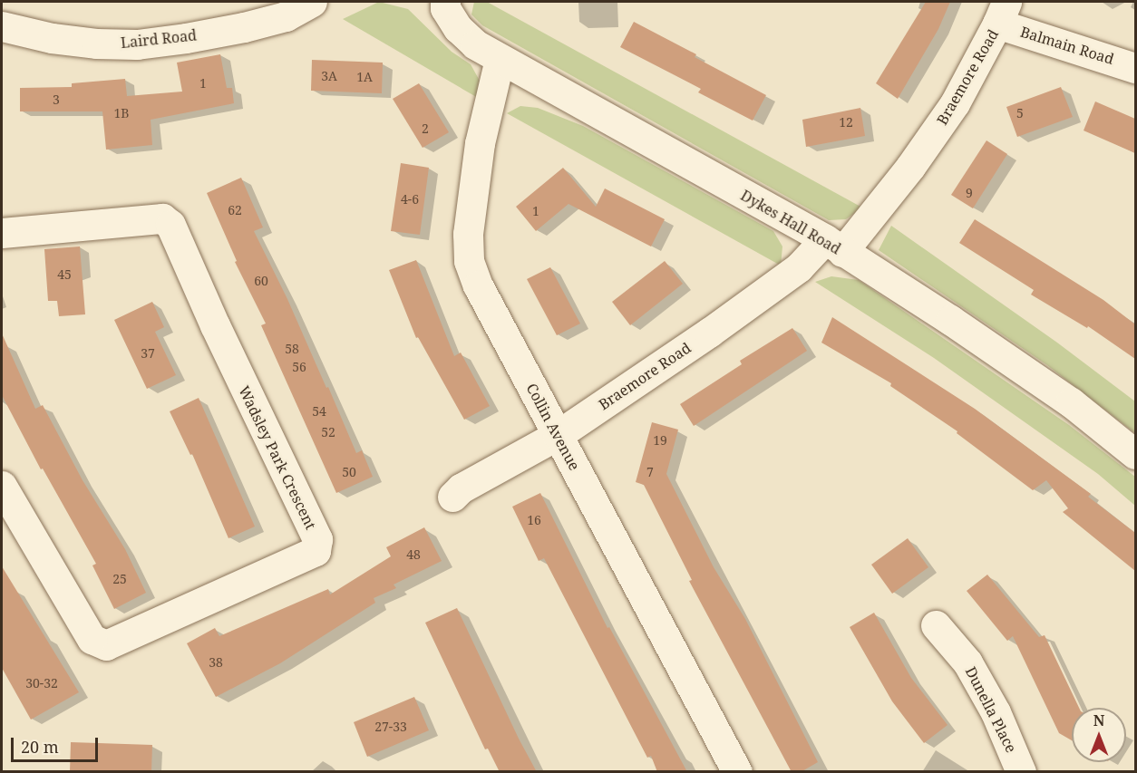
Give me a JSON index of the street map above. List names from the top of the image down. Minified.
{"streets":{"street":["Laird Road","Balmain Road","Braemore Road","Dykes Hall Road","Collin Avenue","Wadsley Park Crescent","Dunella Place"]},"crossings":[["Balmain Road","Braemore Road"],["Braemore Road","Dykes Hall Road"],["Braemore Road","Collin Avenue"],["Dykes Hall Road","Collin Avenue"]],"house_numbers":["3A","1A","1","3","1B","5","12","2","9","4-6","62","1","45","60","58","37","56","54","52","19","50","7","16","48","25","38","30-32","27-33"],"scale_bar":"20 m","north":"top"}
